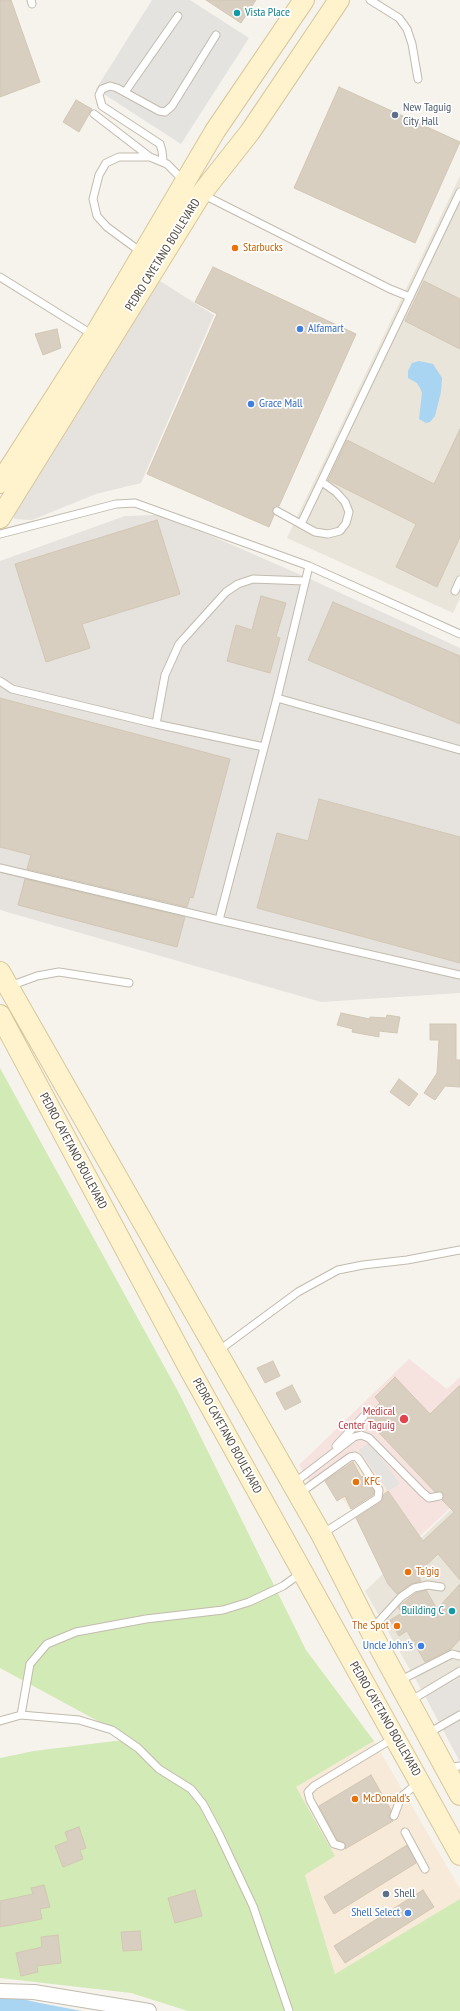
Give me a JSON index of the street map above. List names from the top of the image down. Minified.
{"streets":{"main road":["PEDRO CAYETANO BOULEVARD"]},"places":["Vista Place","New Taguig City Hall","Starbucks","Alfamart","Grace Mall","Medical Center Taguig","KFC","Ta'gig","Building C","The Spot","Uncle John's","McDonald's","Shell","Shell Select"]}
